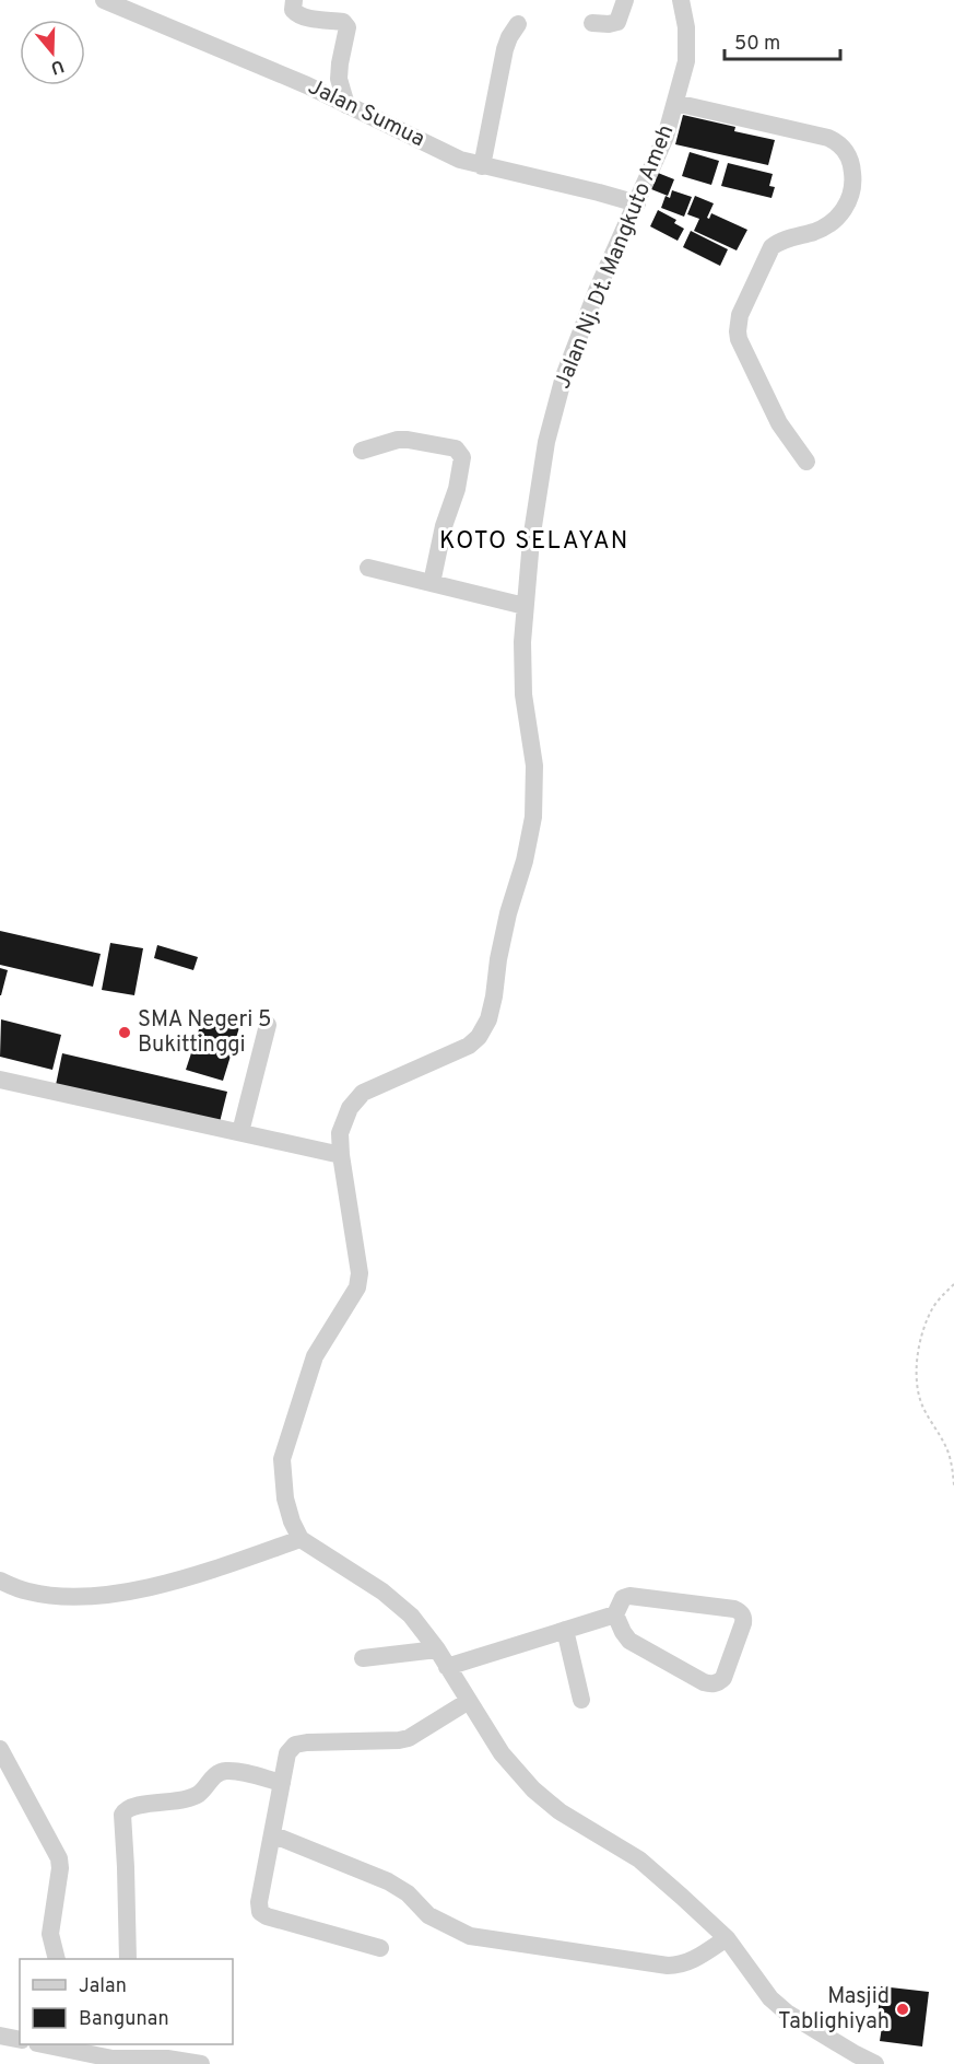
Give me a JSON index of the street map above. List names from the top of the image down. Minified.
{"streets":{"street":["Jalan Sumua","Jalan Nj. Dt. Mangkuto Ameh"]},"crossings":[["Jalan Sumua","Jalan Nj. Dt. Mangkuto Ameh"]],"districts":["KOTO SELAYAN"],"places":["SMA Negeri 5 Bukittinggi","Masjid Tablighiyah"],"legend":["Jalan","Bangunan"],"scale_bar":"50 m","north":"bottom"}
